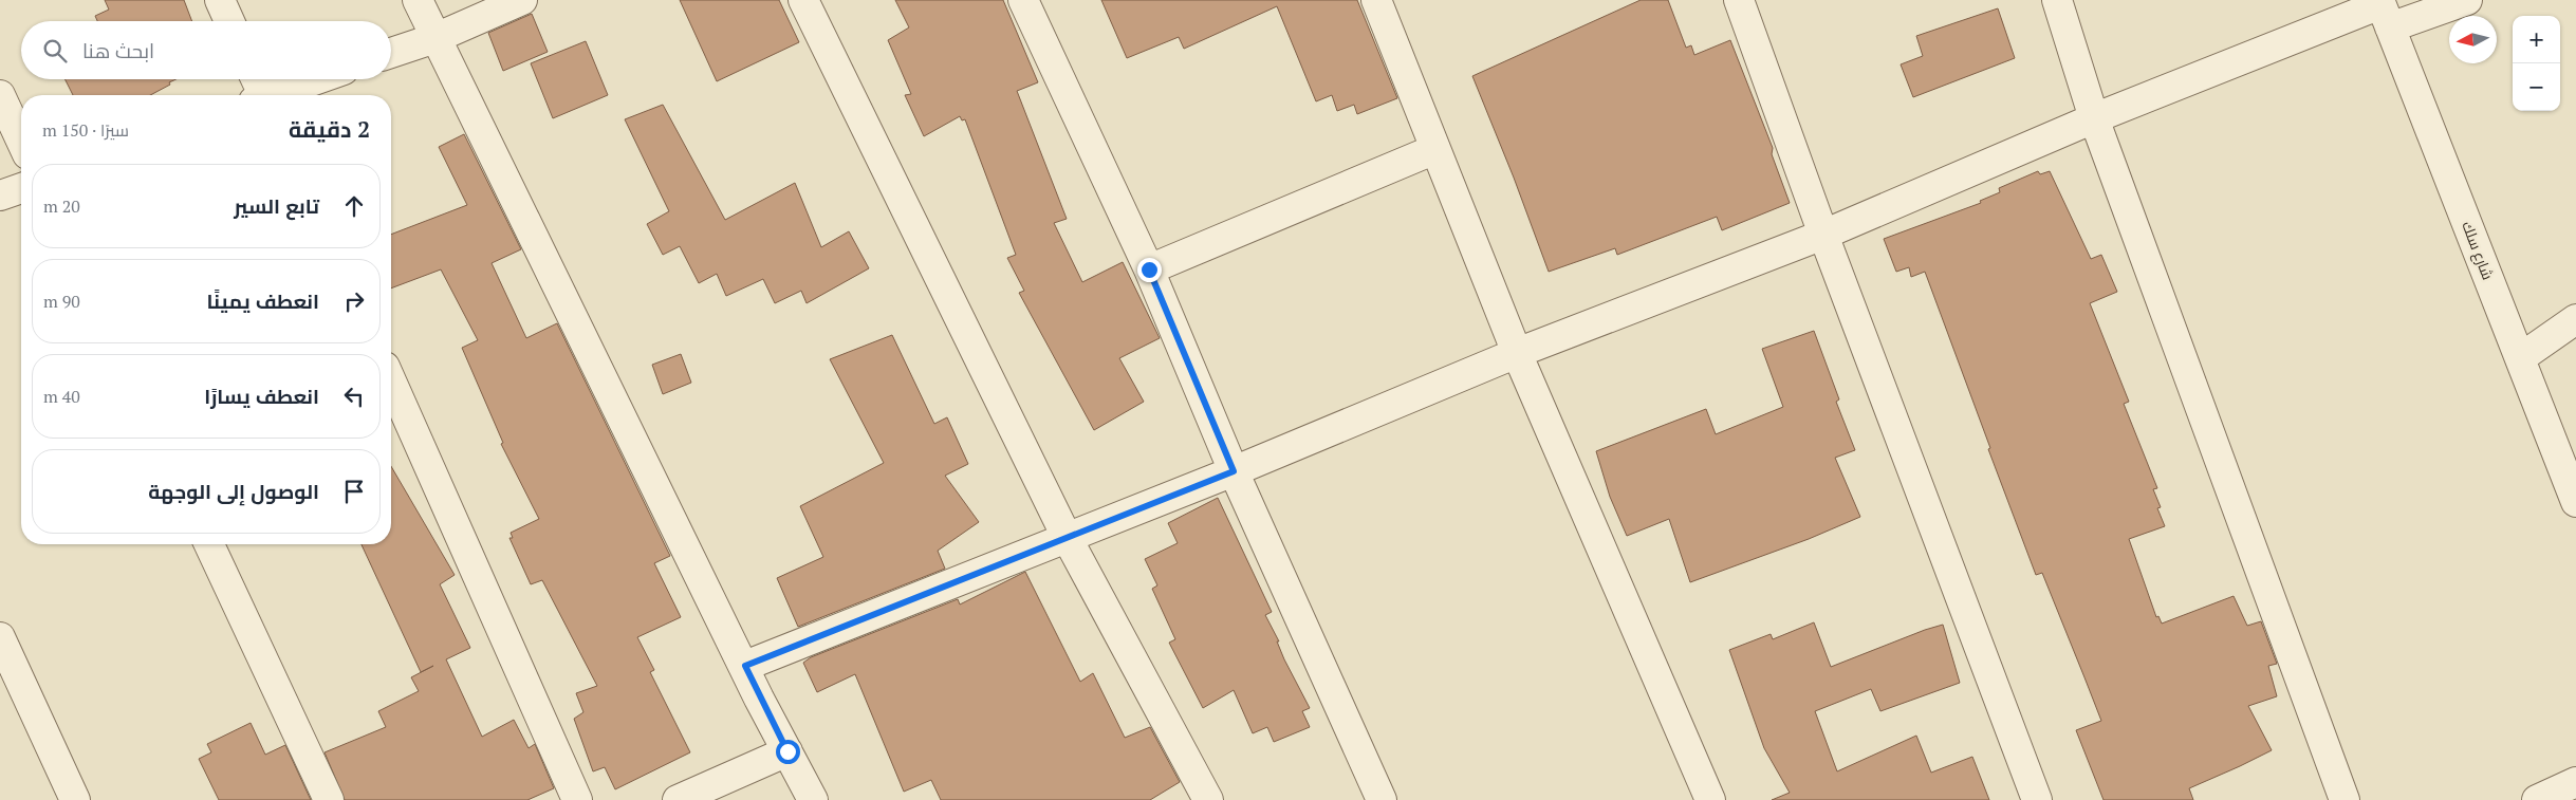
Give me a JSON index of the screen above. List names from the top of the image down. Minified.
{"streets":{"street":["شارع سلك"]},"north":"left","page":{"map_buttons":["+","−"],"search":"ابحث هنا","heading":["2 دقيقة","سيرًا · 150 m"],"list":[["تابع السير","20 m"],["انعطف يمينًا","90 m"],["انعطف يسارًا","40 m"],"الوصول إلى الوجهة"]}}
